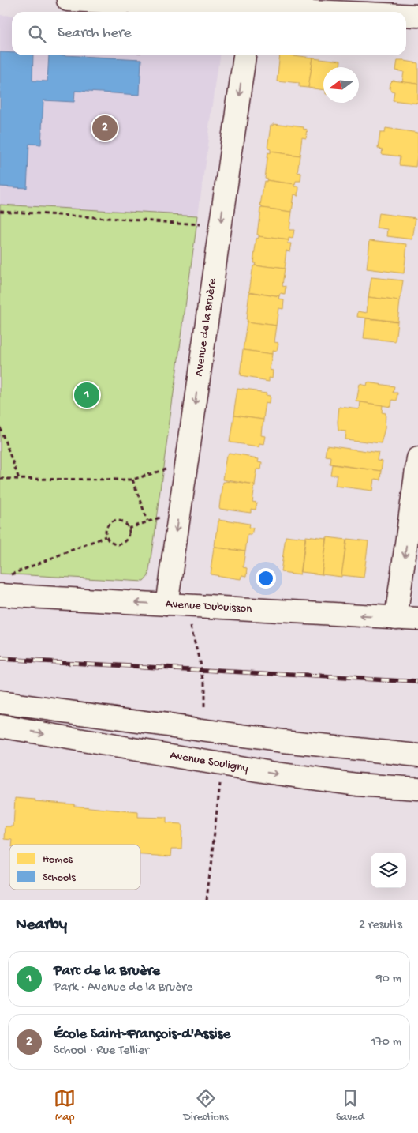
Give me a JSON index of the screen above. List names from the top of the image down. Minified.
{"streets":{"street":["Avenue de la Bruère","Avenue Dubuisson","Avenue Souligny"]},"crossings":[["Avenue de la Bruère","Avenue Dubuisson"]],"one_way":["Avenue de la Bruère"],"legend":["Homes","Schools"],"north":"left","page":{"search":"Search here","pins":["2","1"],"heading":["Nearby","2 results"],"list":[{"mark":"1","name":"Parc de la Bruère","note":"Park · Avenue de la Bruère","value":"90 m"},{"mark":"2","name":"École Saint-François-d'Assise","note":"School · Rue Tellier","value":"170 m"}],"nav":["Map","Directions","Saved"]}}
